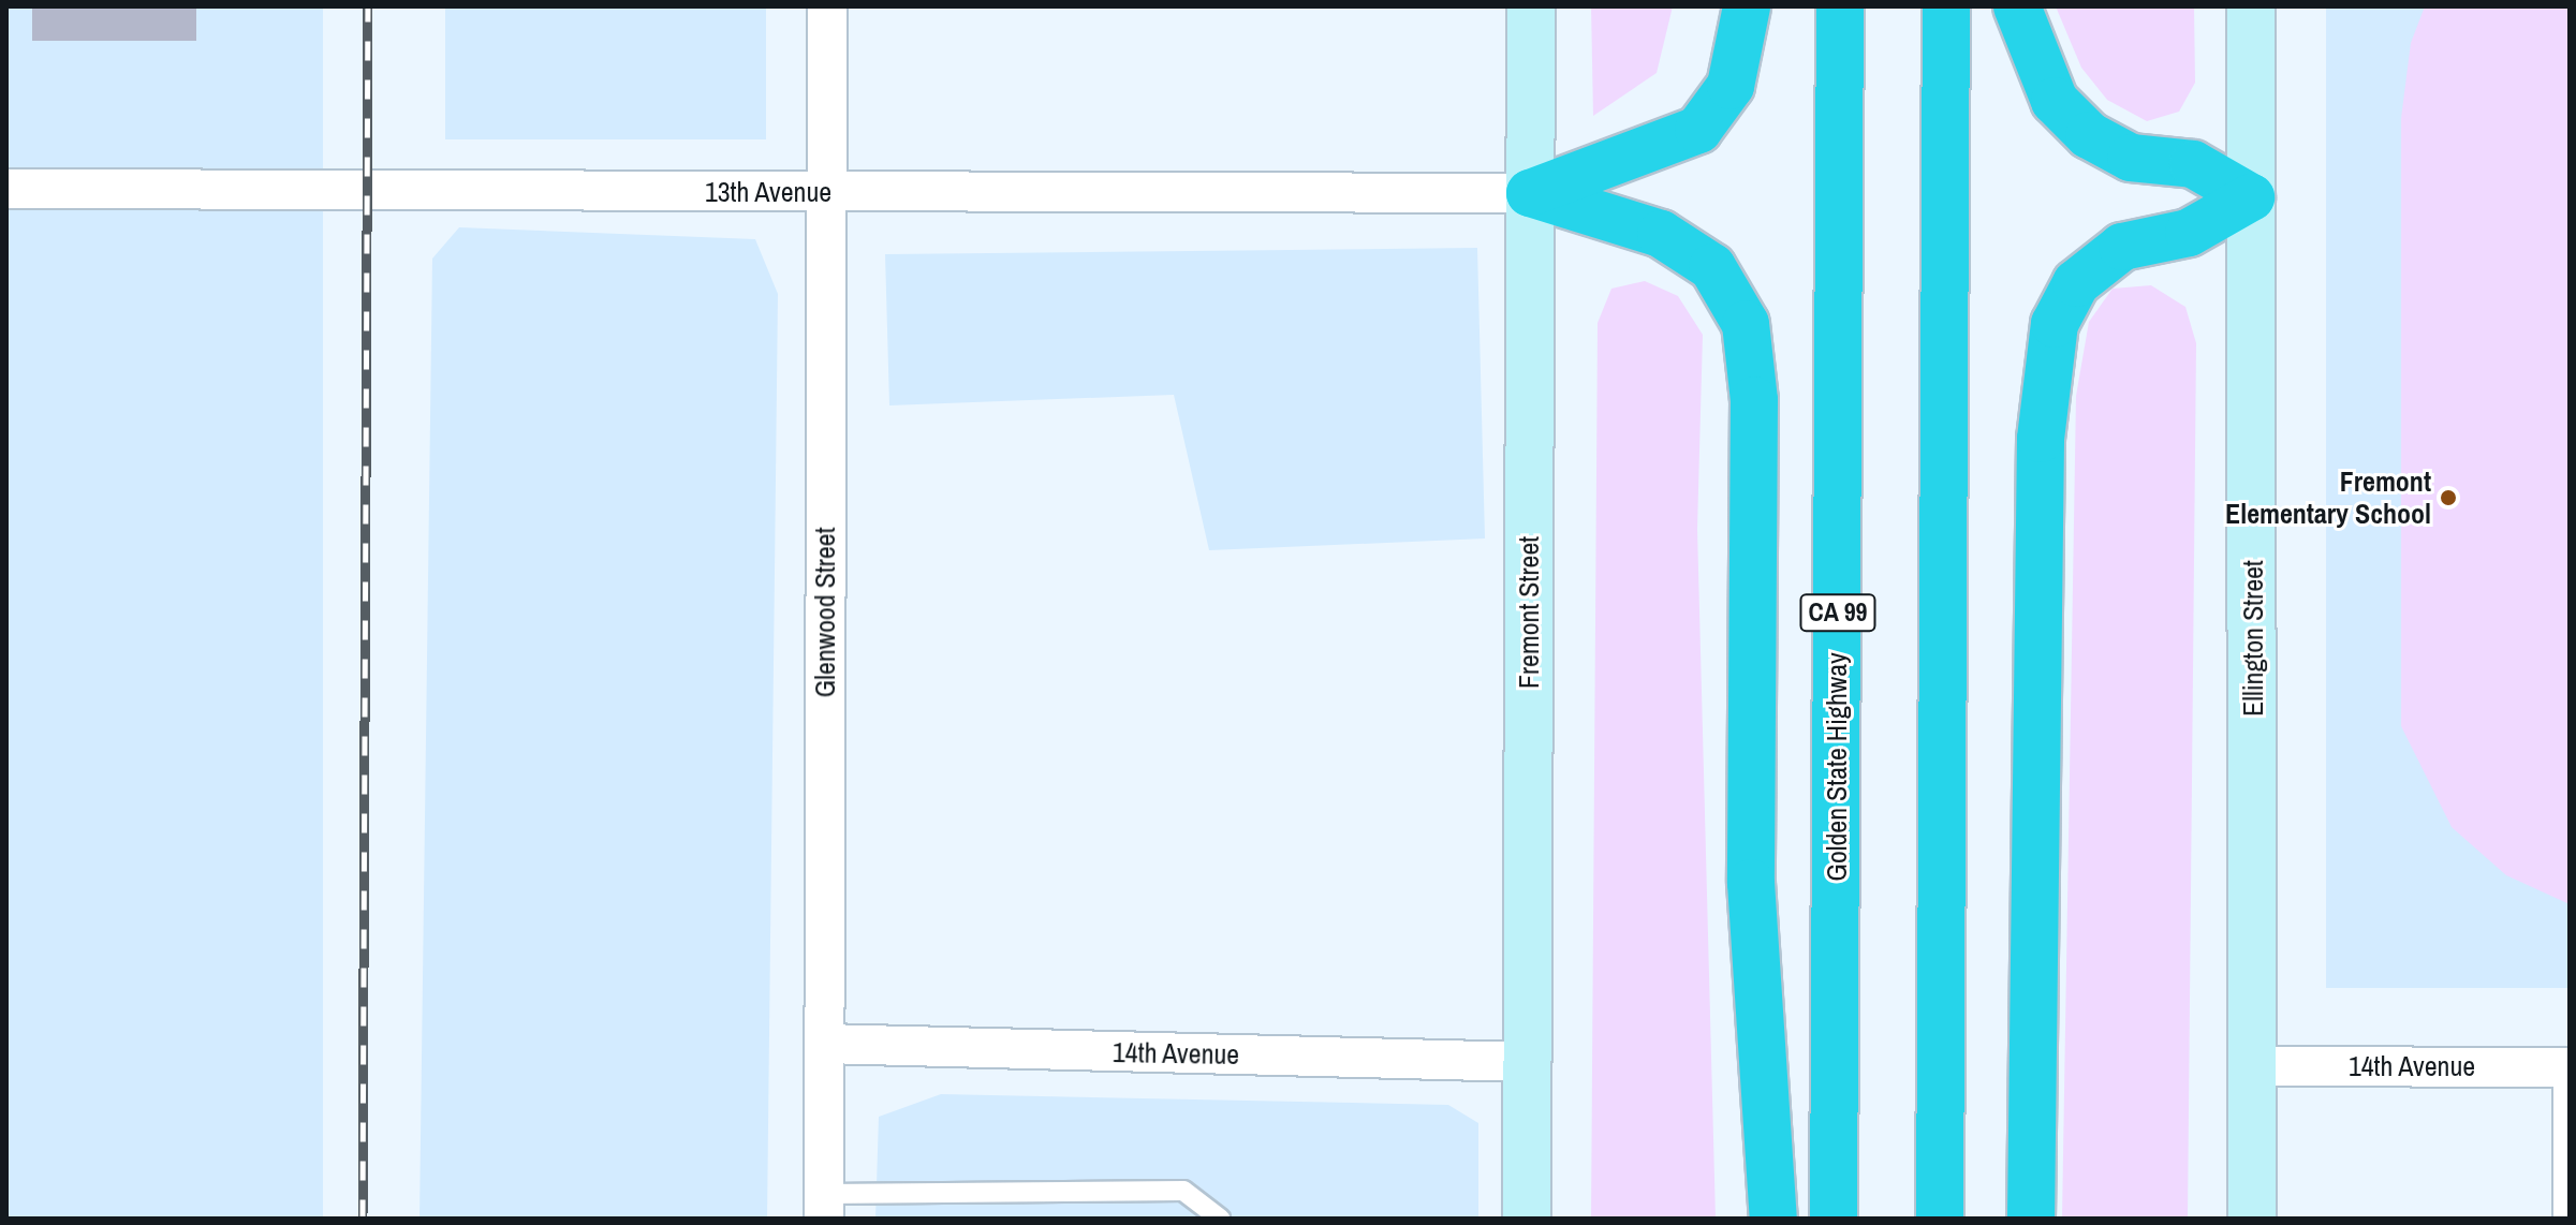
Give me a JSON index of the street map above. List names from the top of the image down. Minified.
{"streets":{"highway":["CA 99","Golden State Highway"],"main road":["Fremont Street","Ellington Street"],"street":["13th Avenue","Glenwood Street","14th Avenue"]},"crossings":[["13th Avenue","Glenwood Street"],["13th Avenue","Fremont Street"],["Glenwood Street","14th Avenue"],["Fremont Street","14th Avenue"],["Ellington Street","14th Avenue"]],"places":["Fremont Elementary School"]}
